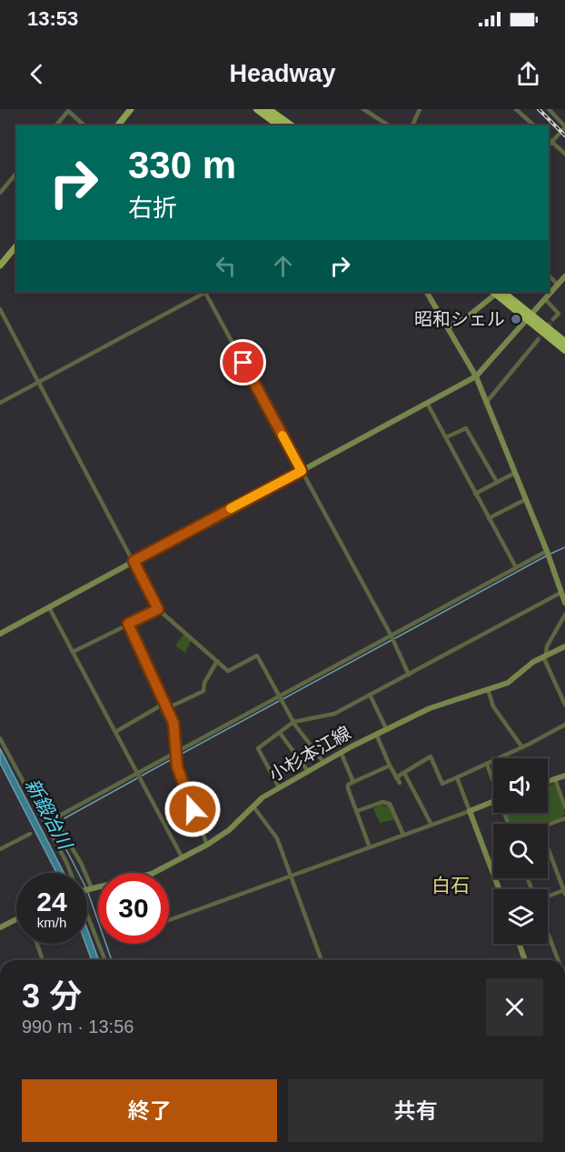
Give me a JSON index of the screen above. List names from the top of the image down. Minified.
{"streets":{"street":["小杉本江線"]},"districts":["白石"],"water":["新鍛冶川"],"places":["昭和シェル"],"page":{"status":"13:53","header":"Headway","turn":["330 m","右折"],"speed":"24 km/h","limit":"30","heading":["3 分","990 m · 13:56"],"buttons":["終了","共有"]}}
